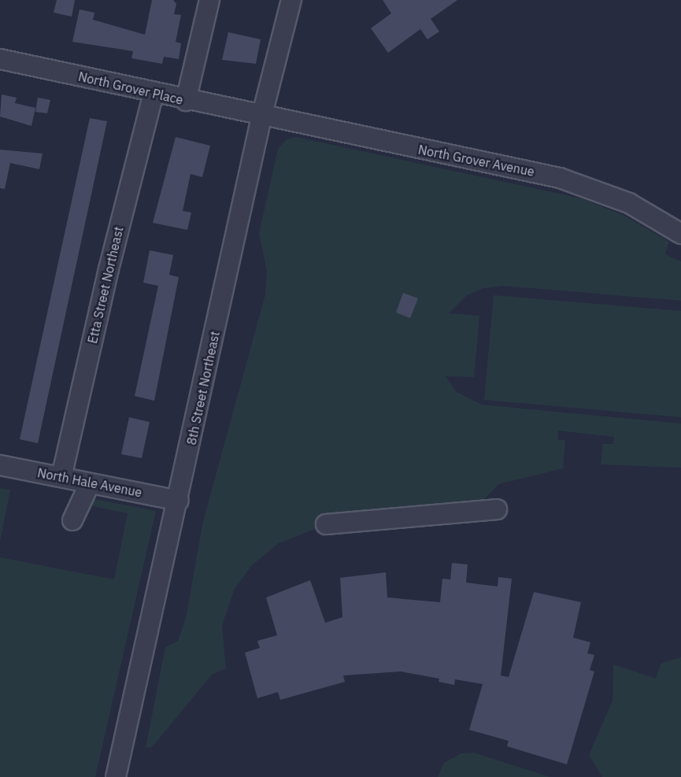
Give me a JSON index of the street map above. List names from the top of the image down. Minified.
{"streets":{"street":["North Grover Place","North Grover Avenue","Etta Street Northeast","8th Street Northeast","North Hale Avenue"]},"crossings":[["North Grover Place","North Grover Avenue"],["North Grover Place","Etta Street Northeast"],["North Grover Place","8th Street Northeast"],["North Grover Avenue","8th Street Northeast"],["Etta Street Northeast","North Hale Avenue"],["8th Street Northeast","North Hale Avenue"]]}
